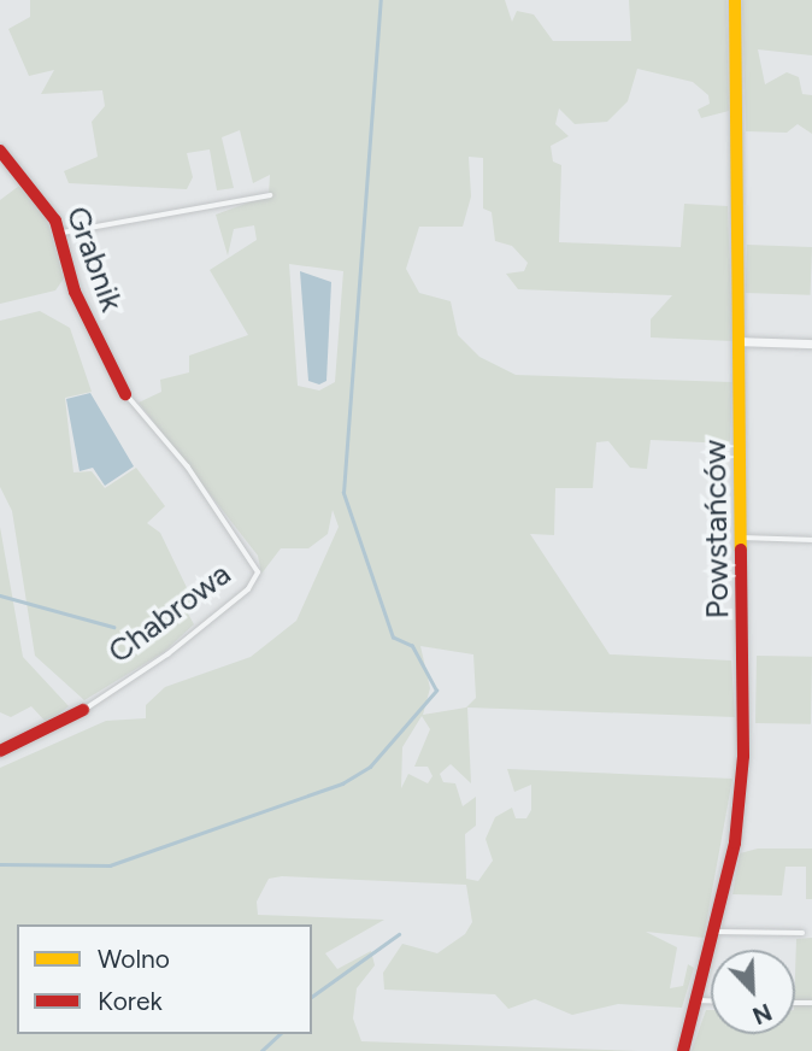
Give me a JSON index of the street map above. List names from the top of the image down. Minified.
{"streets":{"street":["Grabnik","Powstańców","Chabrowa"]},"crossings":[["Grabnik","Chabrowa"]],"legend":["Wolno","Korek"],"north":"bottom right"}
